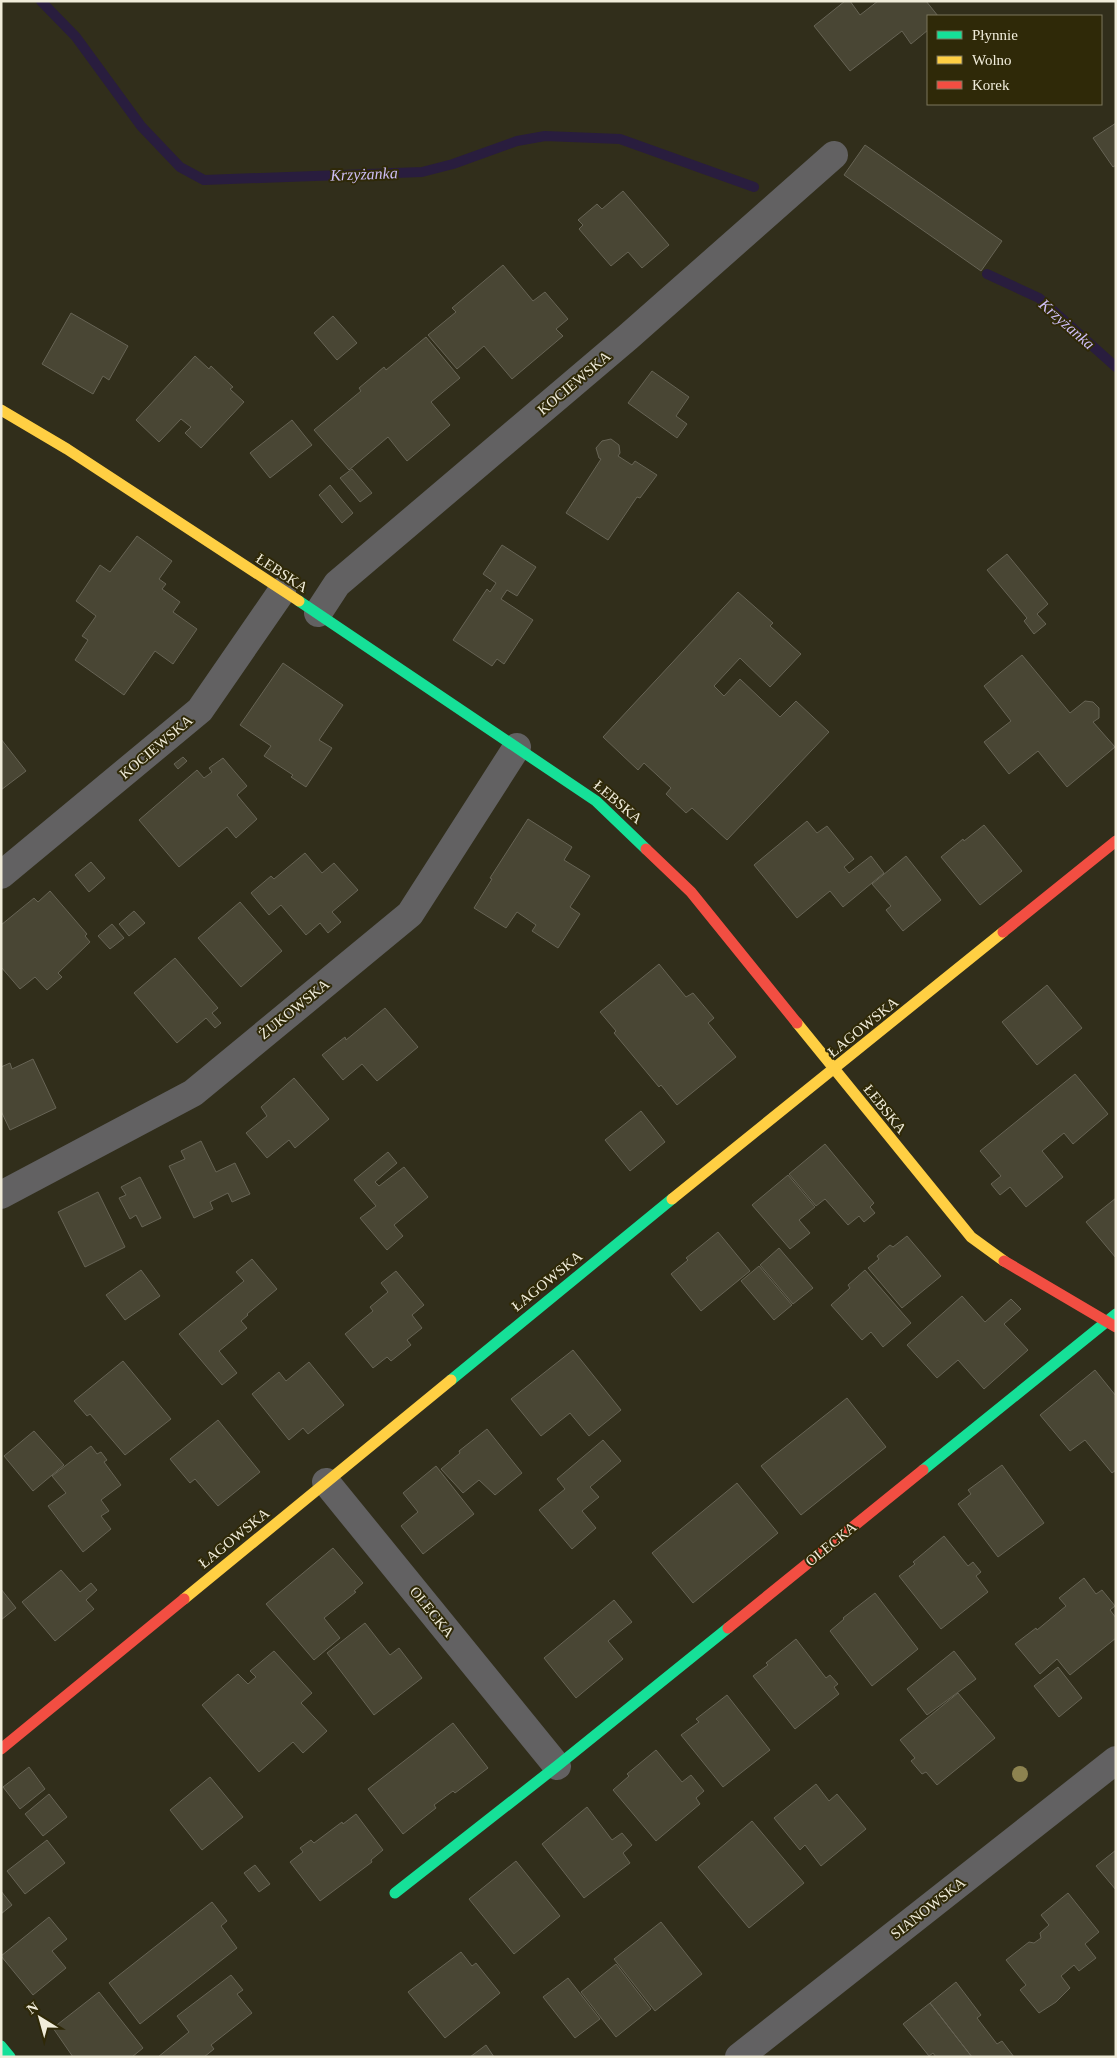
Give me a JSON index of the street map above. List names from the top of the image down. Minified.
{"streets":{"street":["KOCIEWSKA","ŁEBSKA","ŻUKOWSKA","ŁAGOWSKA","OLECKA","SIANOWSKA"]},"crossings":[["KOCIEWSKA","ŁEBSKA"],["ŁEBSKA","ŻUKOWSKA"],["ŁEBSKA","ŁAGOWSKA"],["ŁEBSKA","OLECKA"],["ŁAGOWSKA","OLECKA"]],"water":["Krzyżanka"],"legend":["Płynnie","Wolno","Korek"],"north":"top left"}
